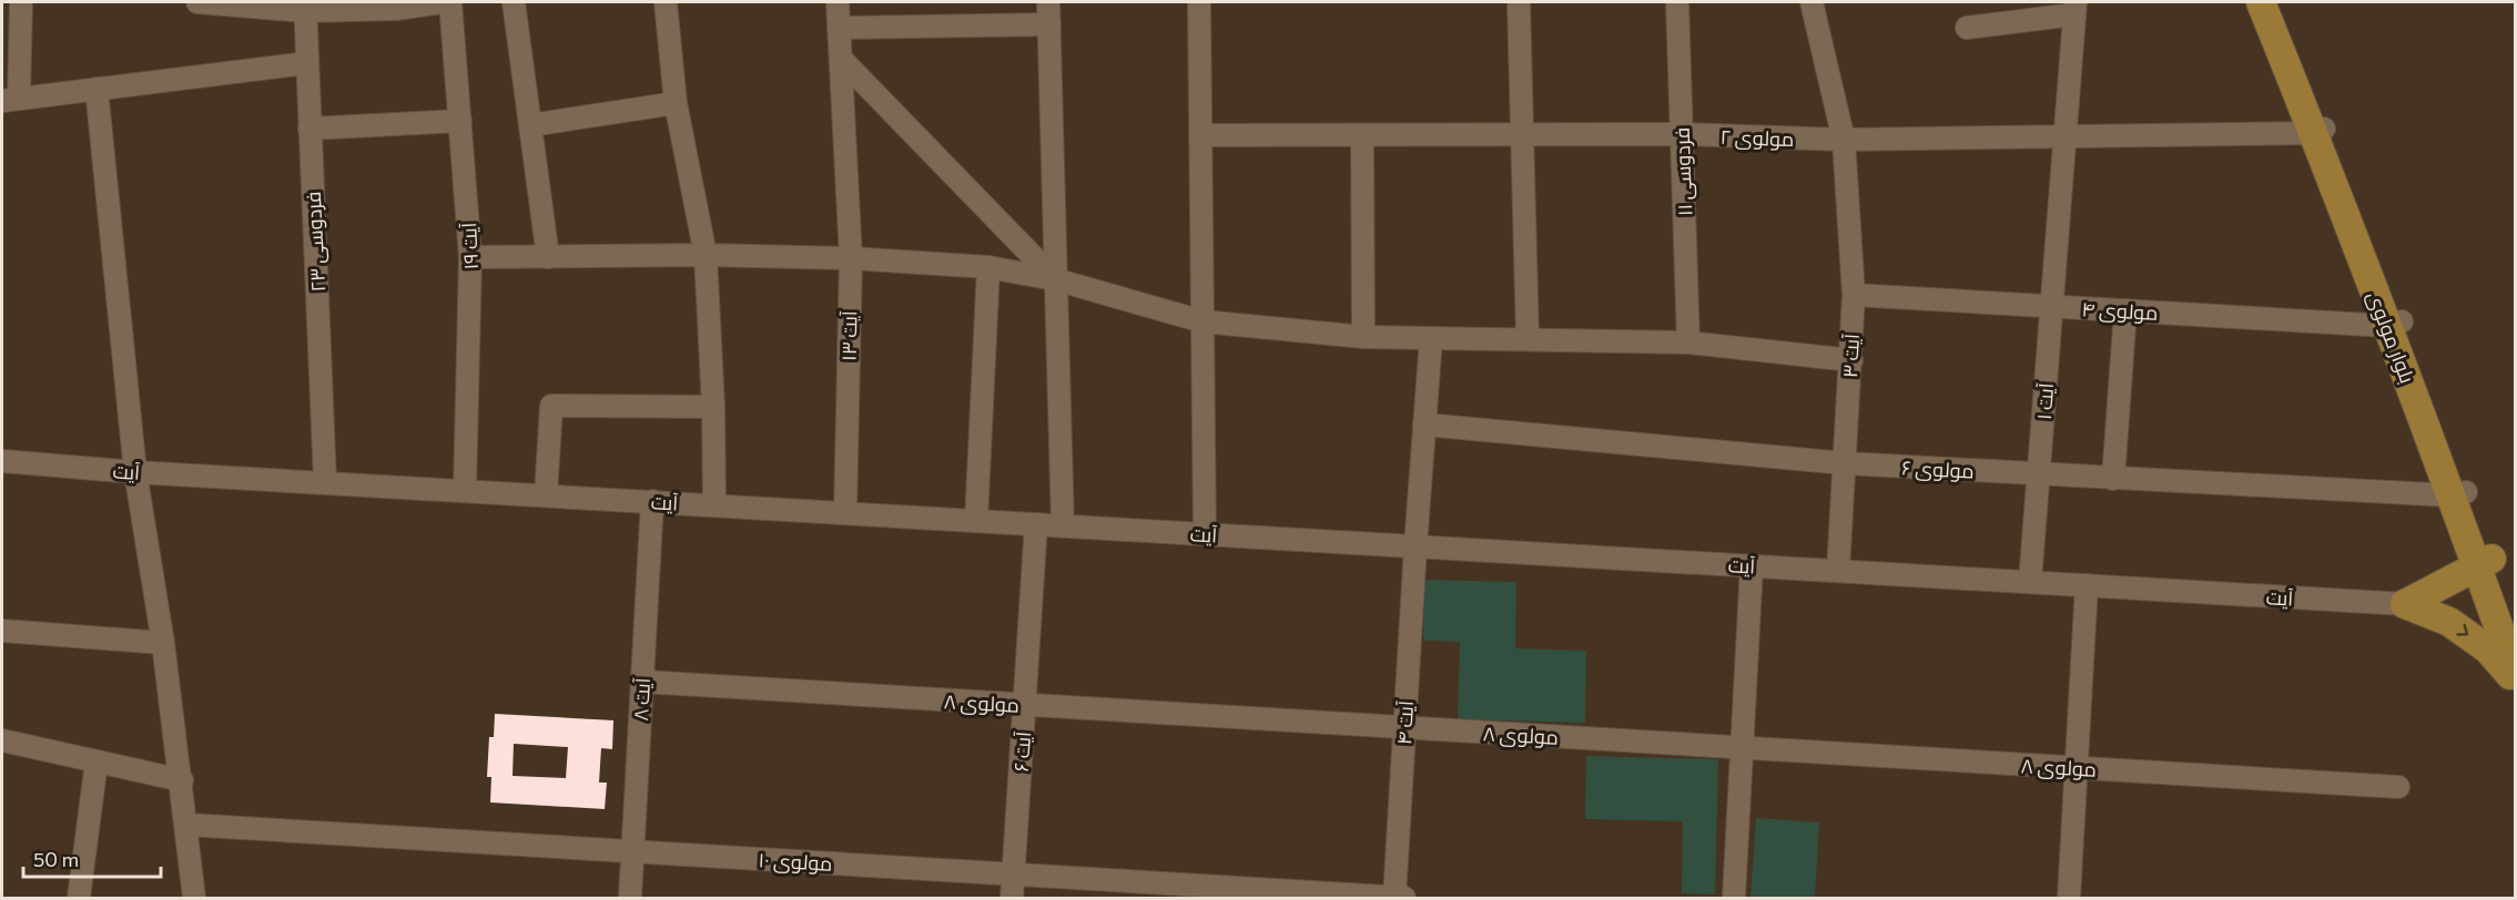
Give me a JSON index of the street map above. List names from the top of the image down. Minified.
{"streets":{"main road":["بلوار مولوی"],"street":["مولوی ۲","فردوسی ۱۱","فردوسی ۲۳","آیت ۱۹","مولوی ۴","آیت ۱۳","آیت ۳","آیت ۱","مولوی ۶","آیت","آیت ۸","مولوی ۸","آیت ۴","آیت ۶","مولوی ۱۰"]},"crossings":[["مولوی ۲","فردوسی ۱۱"],["مولوی ۲","بلوار مولوی"],["مولوی ۲","آیت ۳"],["مولوی ۲","آیت ۱"],["فردوسی ۲۳","آیت"],["آیت ۱۹","آیت"],["مولوی ۴","بلوار مولوی"],["مولوی ۴","آیت ۳"],["مولوی ۴","آیت ۱"],["آیت ۱۳","آیت"],["بلوار مولوی","مولوی ۶"],["آیت ۳","مولوی ۶"],["آیت ۳","آیت"],["آیت ۱","مولوی ۶"],["آیت ۱","آیت"],["مولوی ۶","آیت ۴"],["آیت","آیت ۸"],["آیت","آیت ۴"],["آیت","آیت ۶"],["آیت ۸","مولوی ۸"],["آیت ۸","مولوی ۱۰"],["مولوی ۸","آیت ۴"],["مولوی ۸","آیت ۶"],["آیت ۴","مولوی ۱۰"],["آیت ۶","مولوی ۱۰"]],"scale_bar":"50 m"}
